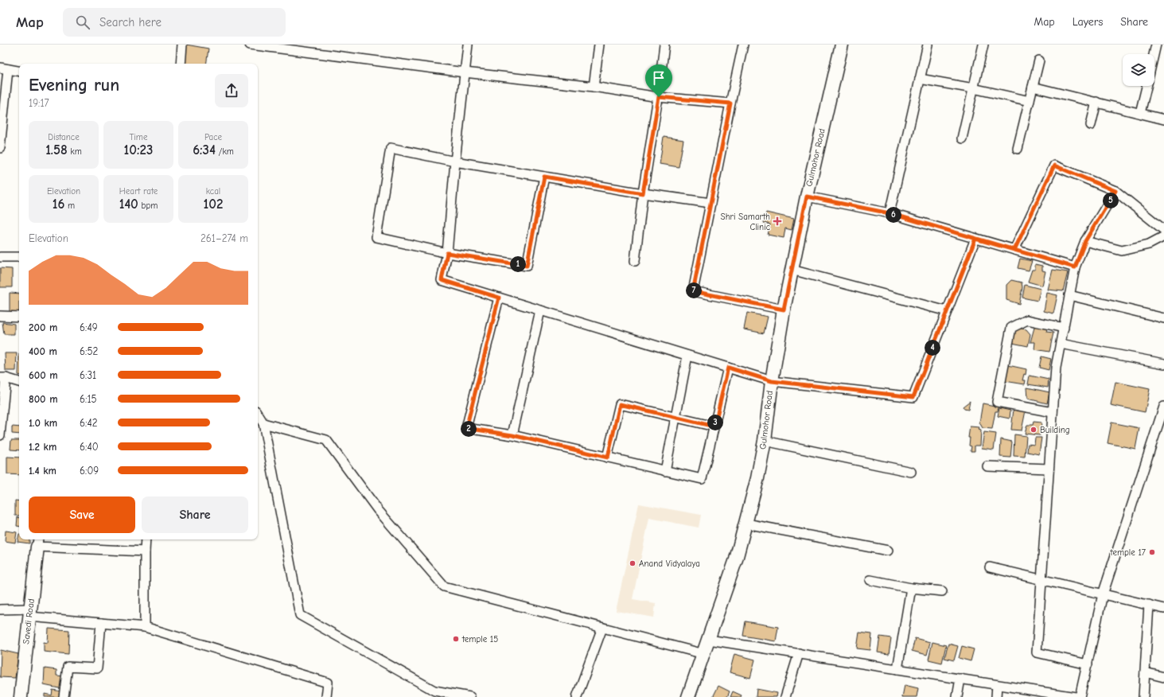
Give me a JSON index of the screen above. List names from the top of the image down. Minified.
{"streets":{"street":["Gulmohor Road","Savedi Road"]},"places":{"health":["Shri Samarth Clinic"],"other":["Building","temple 17","Anand Vidyalaya","temple 15"]},"page":{"header":"Map","search":"Search here","nav":["Map","Layers","Share"],"heading":["Evening run","19:17"],"stats":[["Distance","1.58 km"],["Time","10:23"],["Pace","6:34 /km"],["Elevation","16 m"],["Heart rate","140 bpm"],["kcal","102"]],"pins":["5","6","1","7","4","3","2"],"chart":["Elevation","261–274 m"],"list":[{"name":"200 m","note":"6:49"},{"name":"400 m","note":"6:52"},{"name":"600 m","note":"6:31"},{"name":"800 m","note":"6:15"},{"name":"1.0 km","note":"6:42"},{"name":"1.2 km","note":"6:40"},{"name":"1.4 km","note":"6:09"}],"buttons":["Save","Share"]}}
